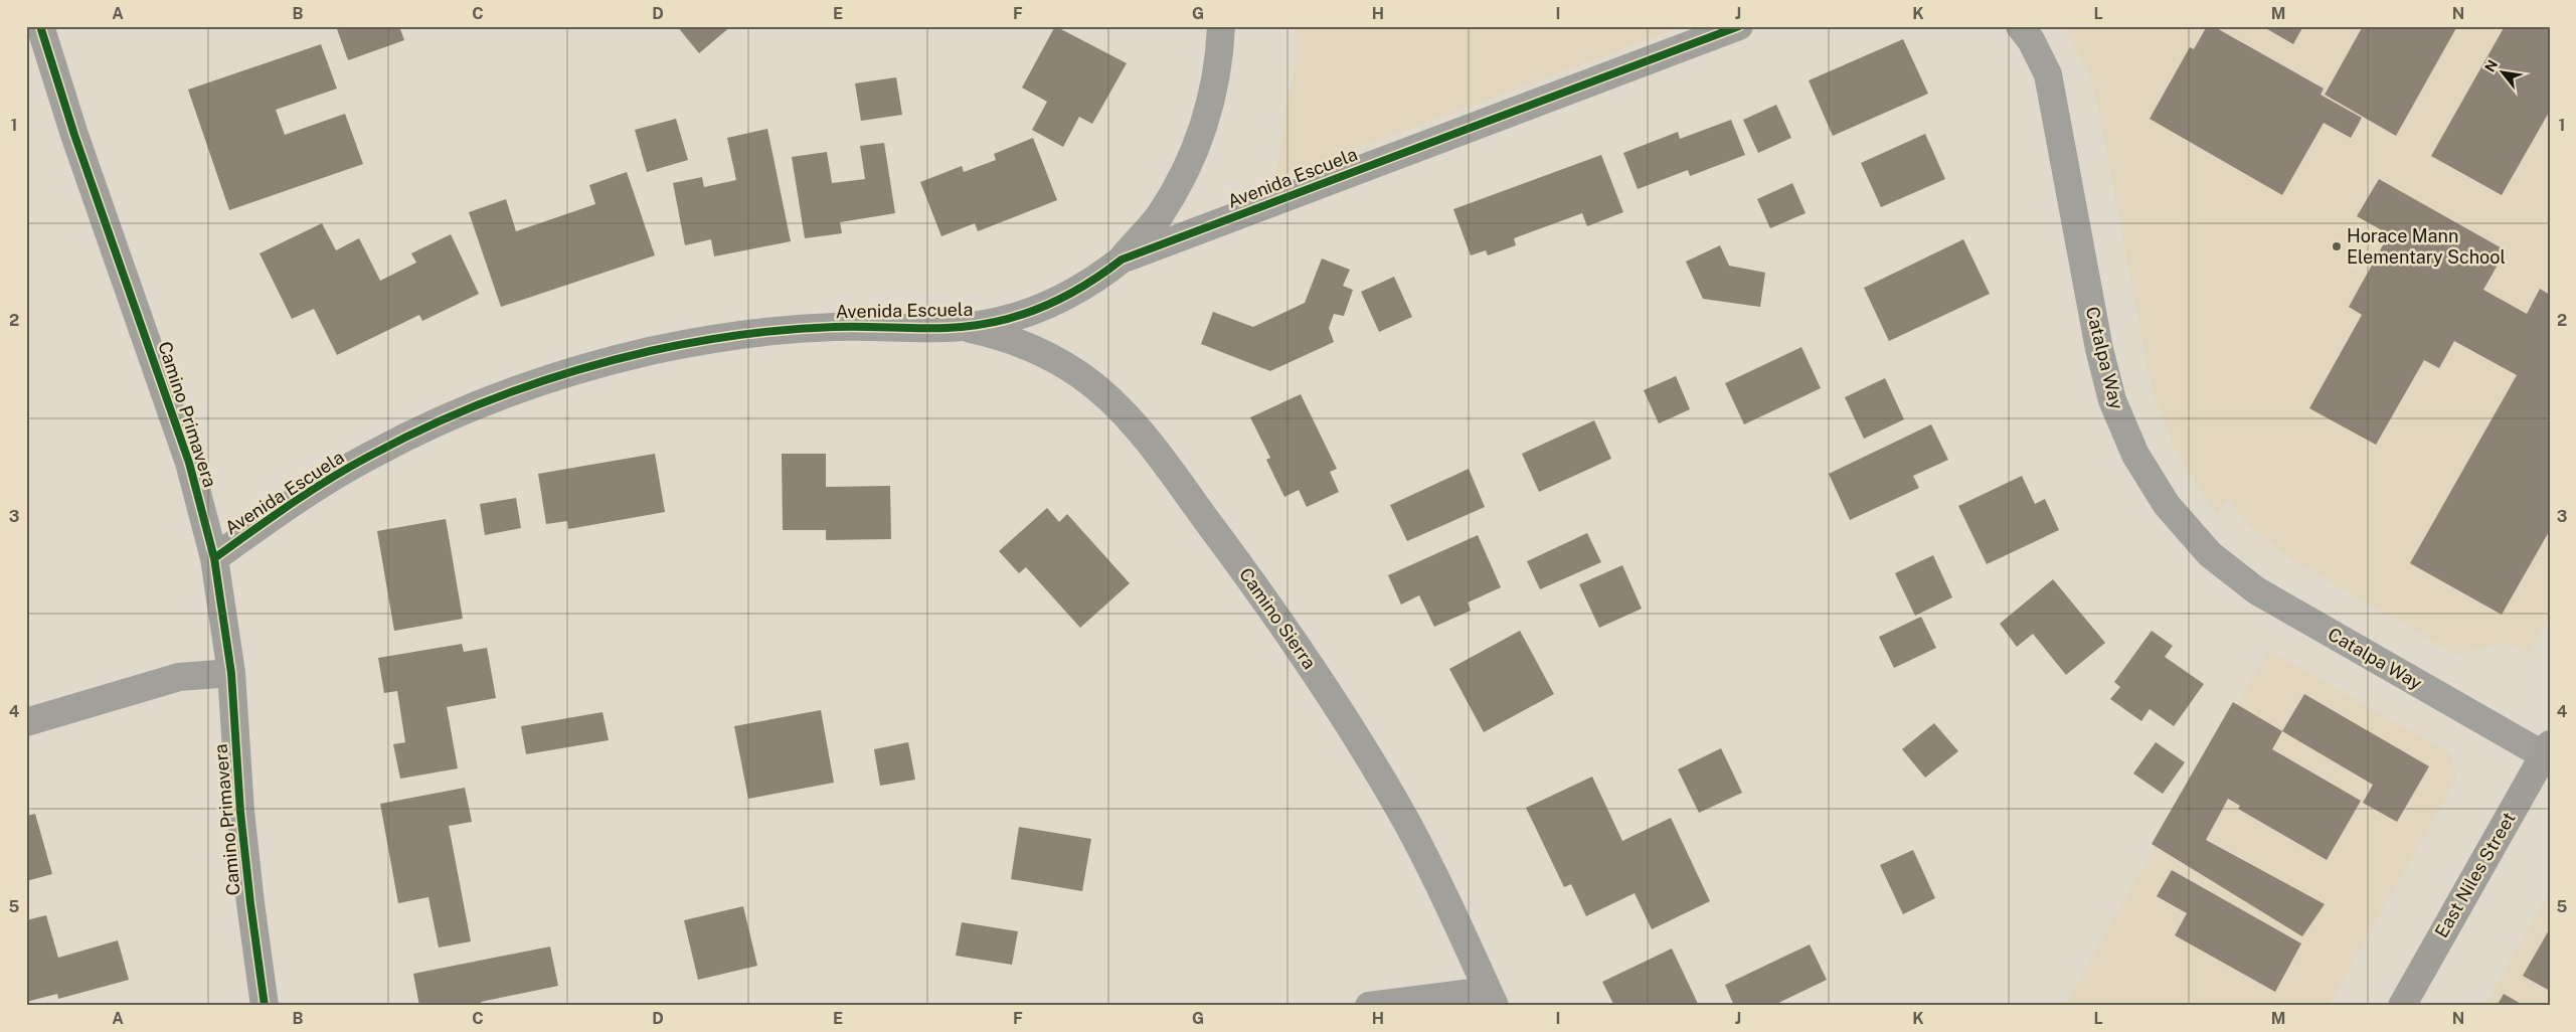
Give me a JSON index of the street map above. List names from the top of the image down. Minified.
{"streets":{"main road":["East Niles Street"],"street":["Avenida Escuela","Catalpa Way","Camino Primavera","Camino Sierra"]},"crossings":[["Avenida Escuela","Camino Primavera"],["Avenida Escuela","Camino Sierra"],["Catalpa Way","East Niles Street"]],"places":["Horace Mann Elementary School"],"north":"top left","grid":{"columns":["A","B","C","D","E","F","G","H","I","J","K","L","M","N"],"rows":["1","2","3","4","5"]}}
